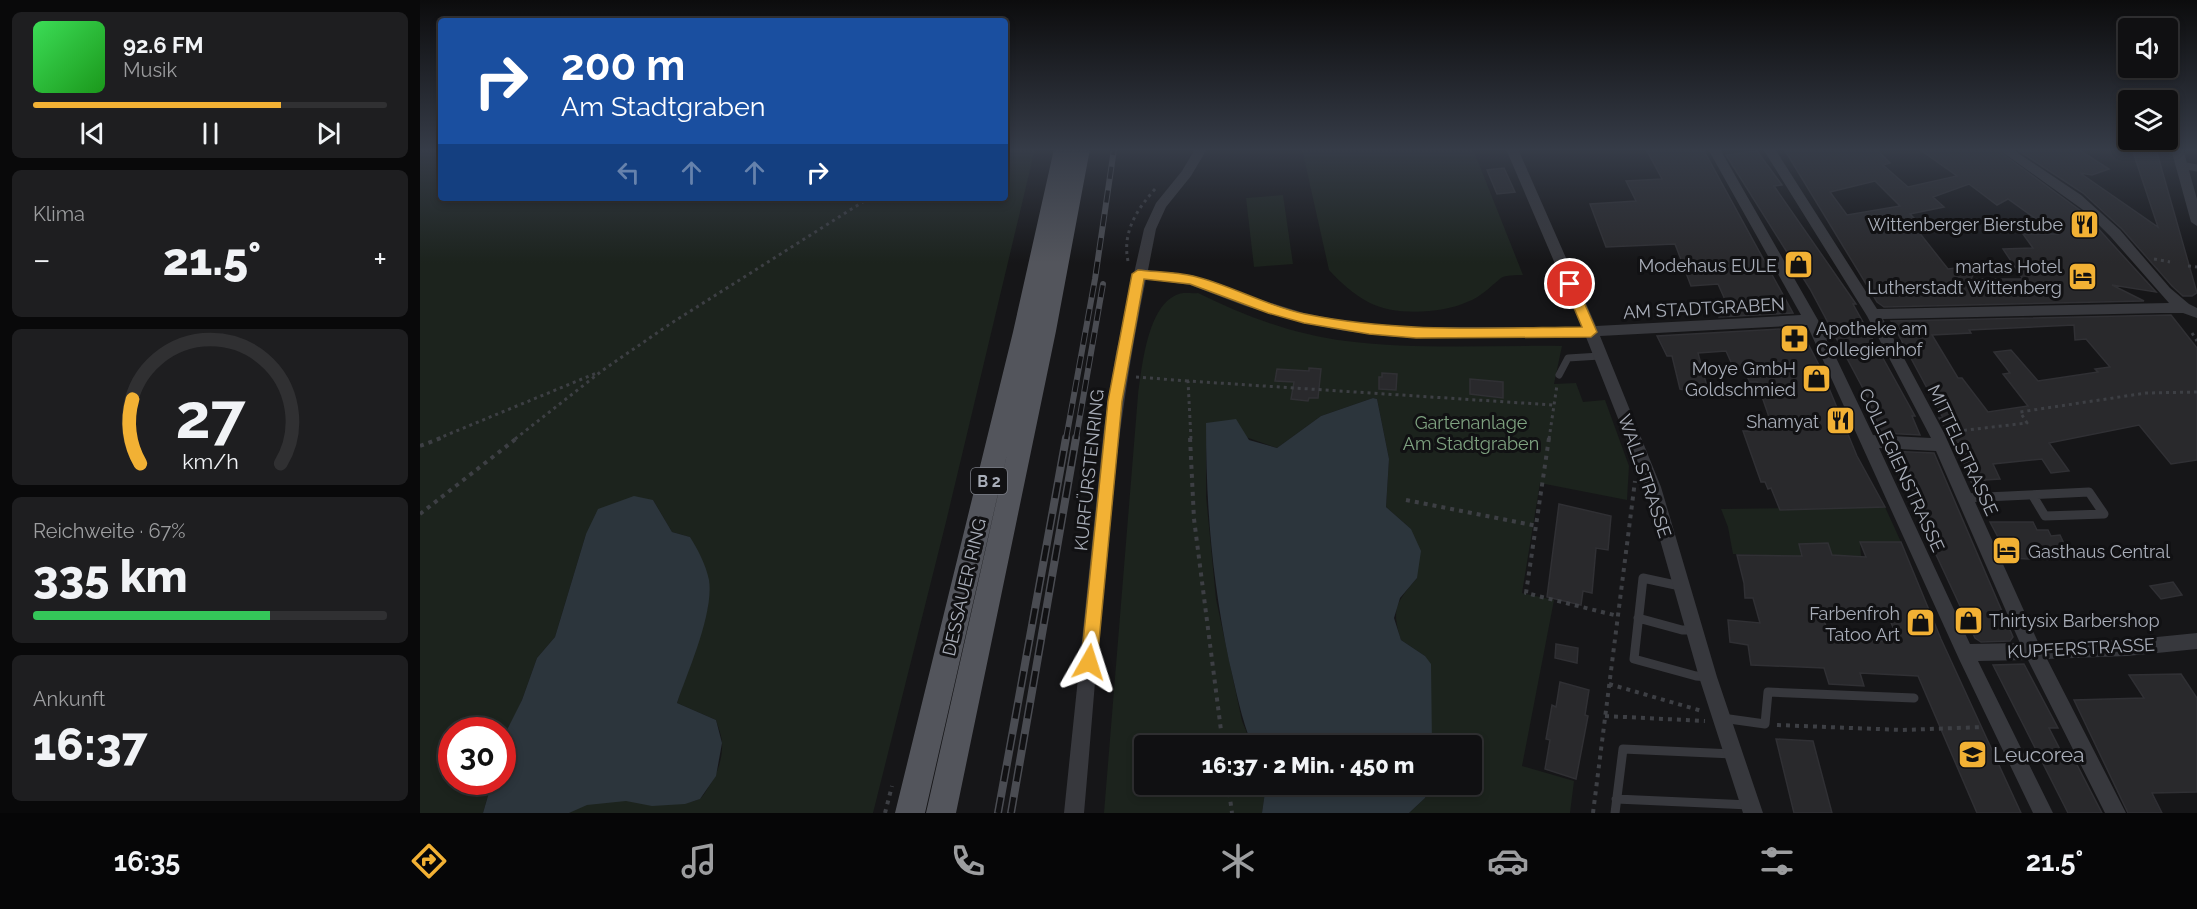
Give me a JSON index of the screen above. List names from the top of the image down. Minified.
{"streets":{"main road":["B 2","DESSAUER RING"],"street":["AM STADTGRABEN","MITTELSTRASSE","KURFÜRSTENRING","COLLEGIENSTRASSE","WALLSTRASSE","KUPFERSTRASSE"]},"crossings":[["AM STADTGRABEN","KURFÜRSTENRING"],["AM STADTGRABEN","COLLEGIENSTRASSE"],["AM STADTGRABEN","WALLSTRASSE"],["MITTELSTRASSE","KUPFERSTRASSE"],["COLLEGIENSTRASSE","KUPFERSTRASSE"]],"parks":["Gartenanlage Am Stadtgraben"],"places":{"restaurant":["Wittenberger Bierstube","Shamyat"],"shop":["Modehaus EULE","Moye GmbH Goldschmied","Thirtysix Barbershop","Farbenfroh Tatoo Art"],"hotel":["martas Hotel Lutherstadt Wittenberg","Gasthaus Central"],"pharmacy":["Apotheke am Collegienhof"],"school or university":["Leucorea"]},"page":{"turn":["200 m","Am Stadtgraben"],"song":["92.6 FM","Musik"],"tile":["Klima",["Reichweite · 67%","335 km"],["Ankunft","16:37"]],"heat":["−","21.5°","+"],"limit":"30","trip":"16:37 · 2 Min. · 450 m","tabs":["16:35","21.5°"],"gauge":["27","km/h"]}}
